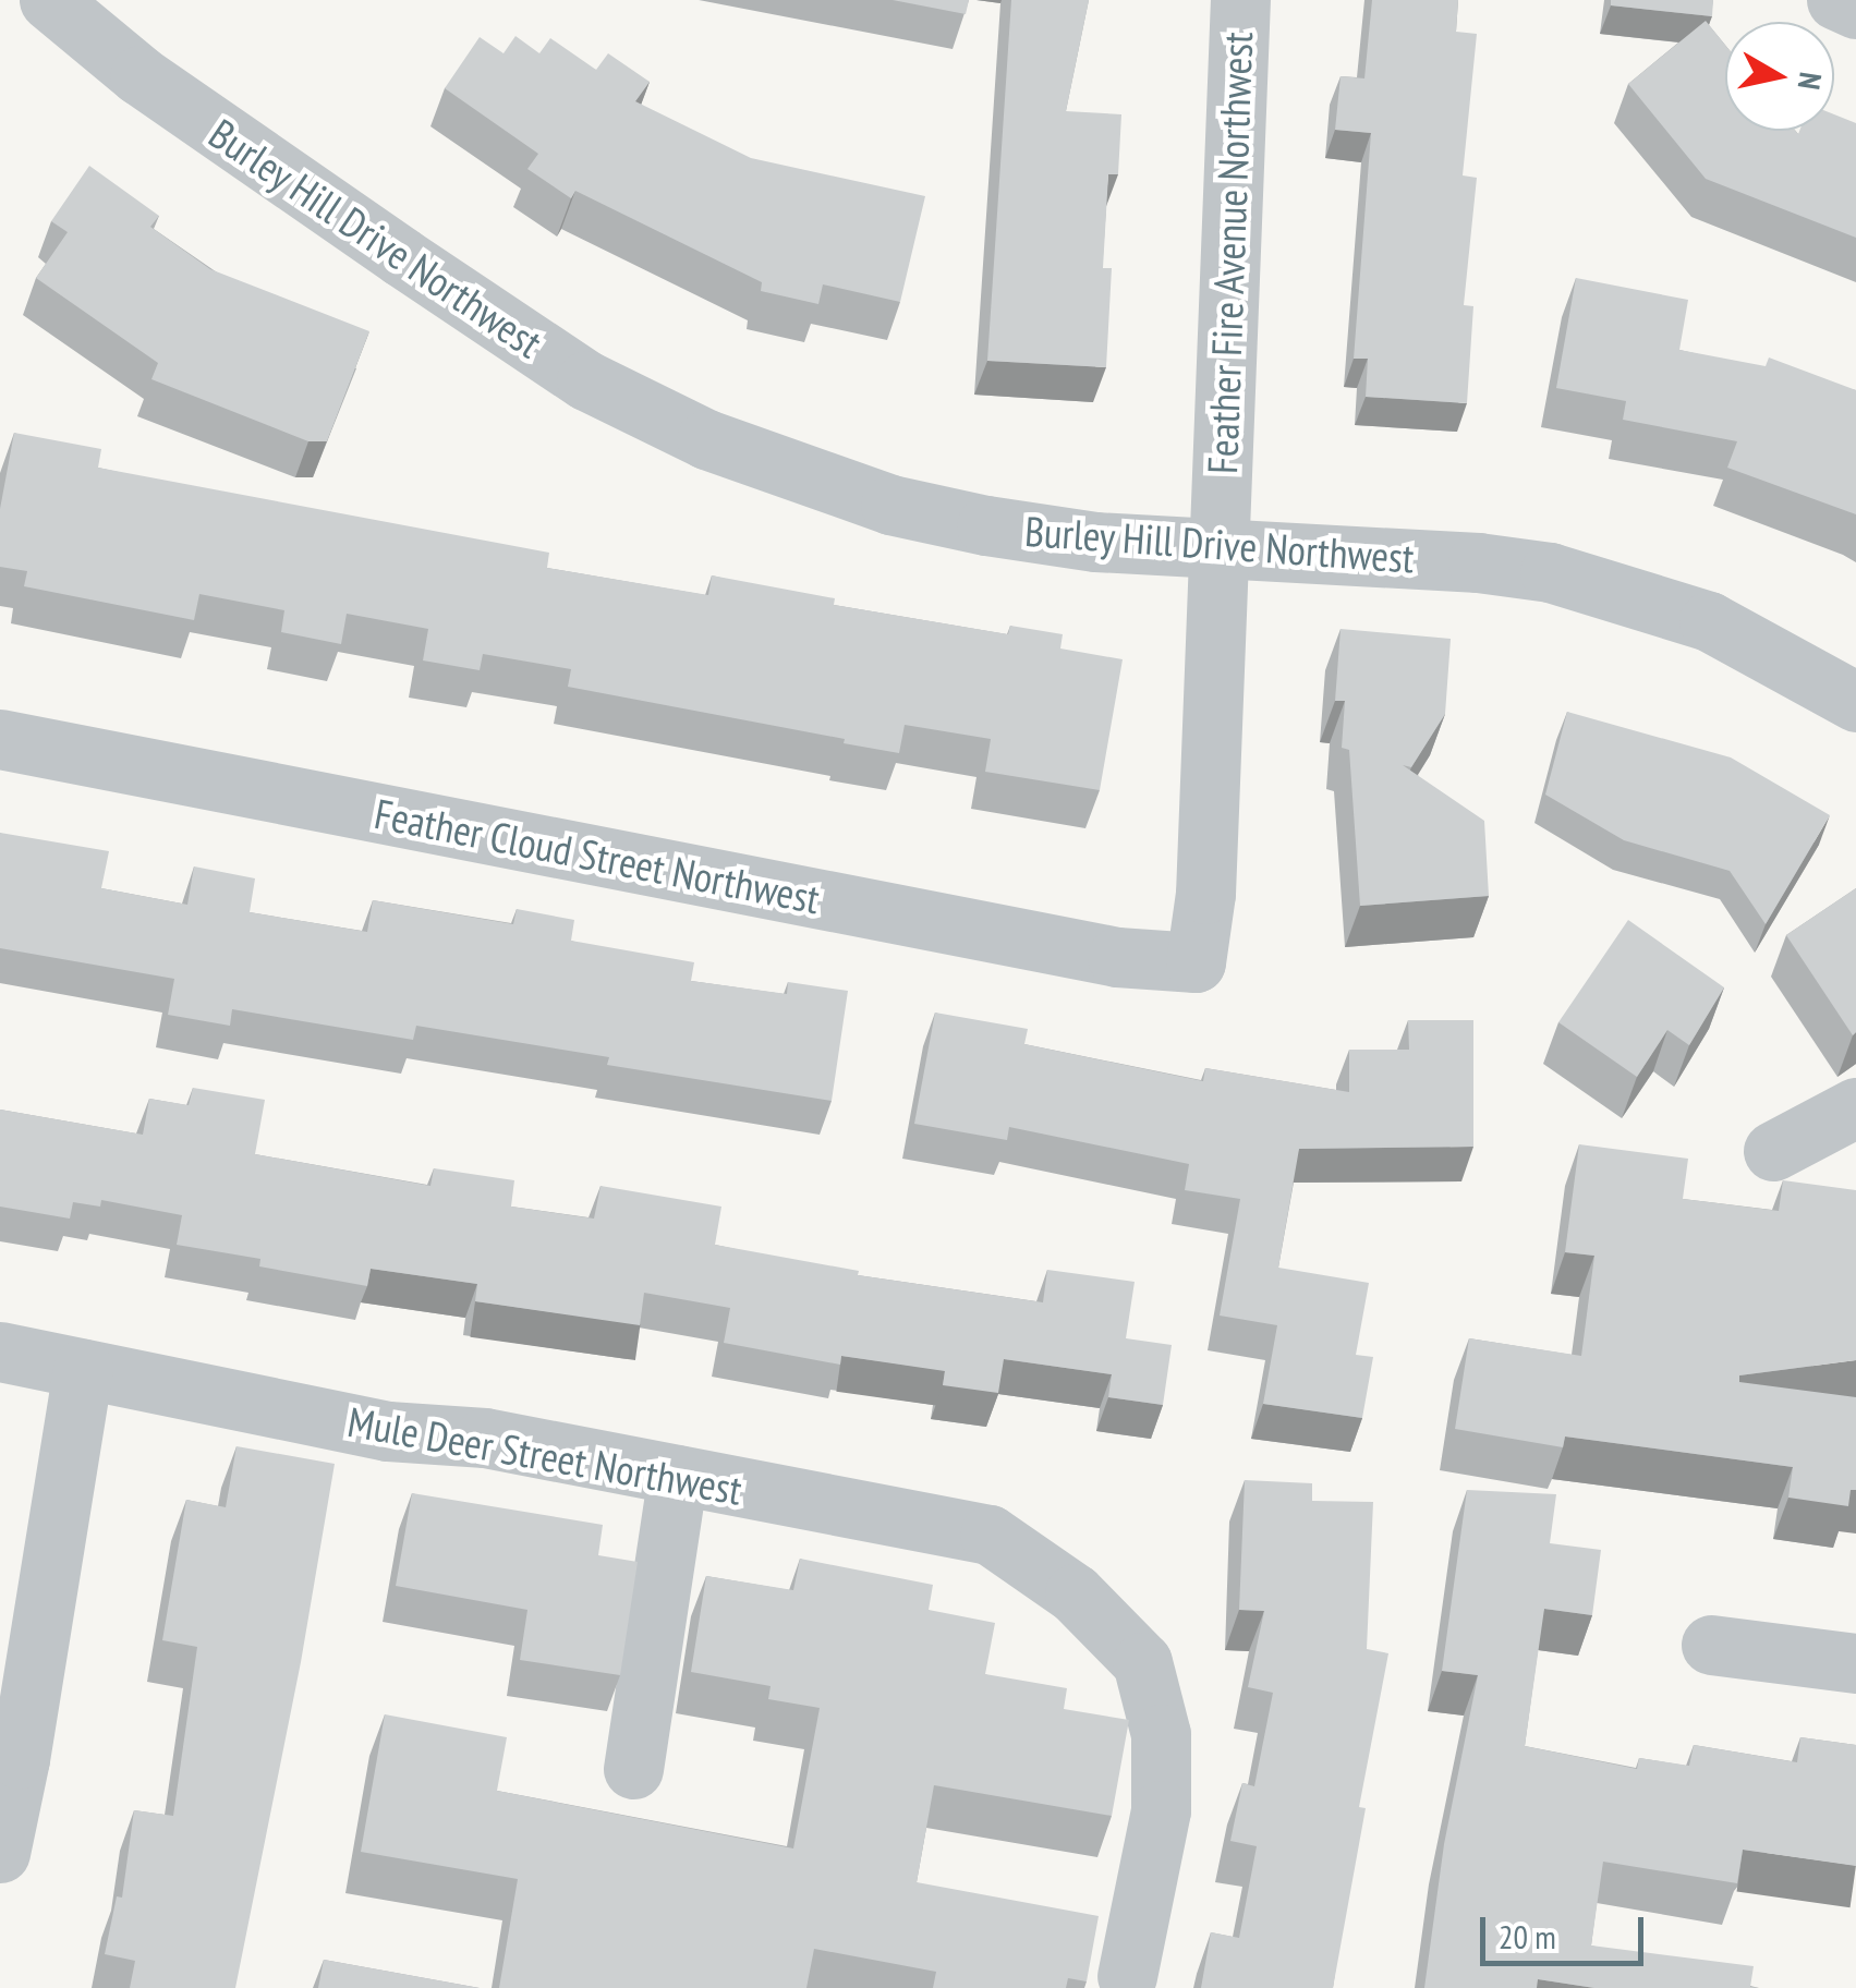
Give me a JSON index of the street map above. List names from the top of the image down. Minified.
{"streets":{"street":["Burley Hill Drive Northwest","Feather Fire Avenue Northwest","Feather Cloud Street Northwest","Mule Deer Street Northwest"]},"crossings":[["Burley Hill Drive Northwest","Feather Fire Avenue Northwest"],["Feather Fire Avenue Northwest","Feather Cloud Street Northwest"]],"scale_bar":"20 m","north":"right"}
